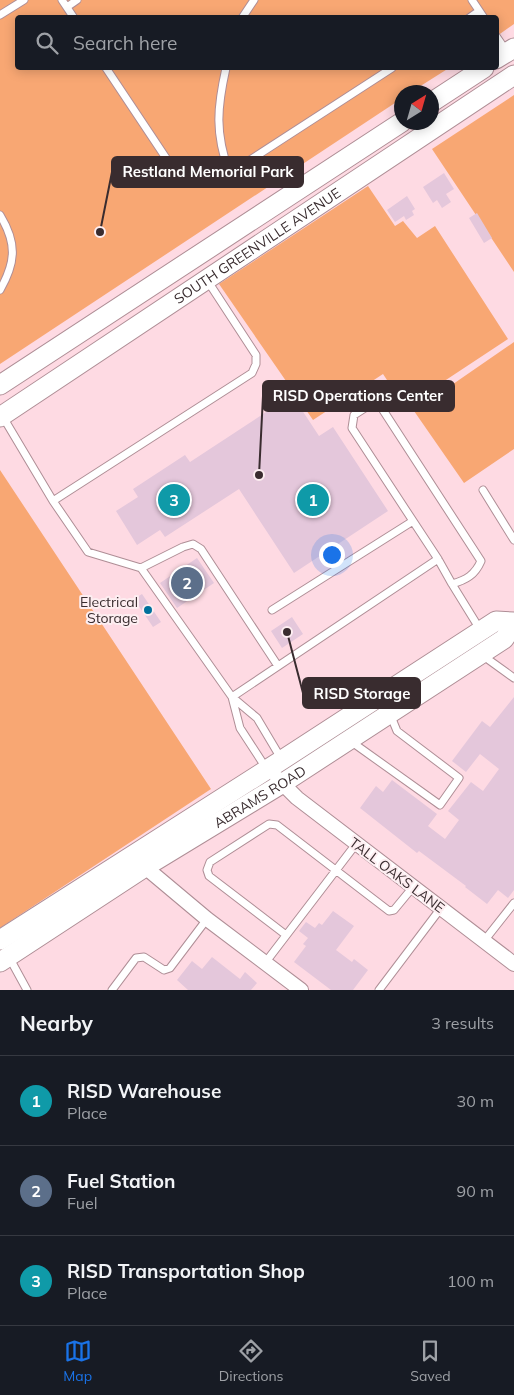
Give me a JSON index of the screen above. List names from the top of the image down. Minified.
{"streets":{"main road":["SOUTH GREENVILLE AVENUE","ABRAMS ROAD"],"street":["TALL OAKS LANE"]},"crossings":[["ABRAMS ROAD","TALL OAKS LANE"]],"places":["Restland Memorial Park","RISD Operations Center","Electrical Storage","RISD Storage"],"north":"top right","page":{"search":"Search here","pins":["1","3","2"],"heading":["Nearby","3 results"],"list":[{"mark":"1","name":"RISD Warehouse","note":"Place","value":"30 m"},{"mark":"2","name":"Fuel Station","note":"Fuel","value":"90 m"},{"mark":"3","name":"RISD Transportation Shop","note":"Place","value":"100 m"}],"nav":["Map","Directions","Saved"]}}
